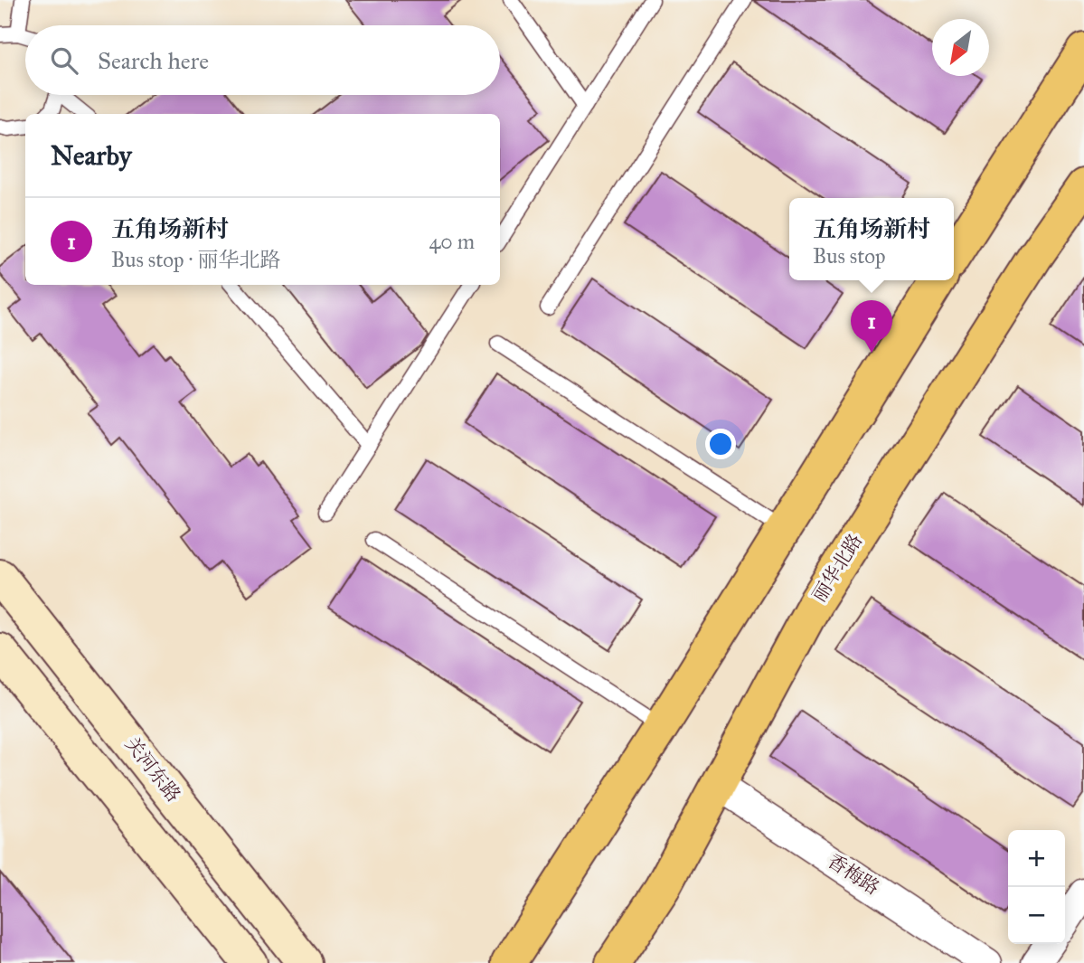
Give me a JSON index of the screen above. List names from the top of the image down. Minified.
{"streets":{"main road":["丽华北路","关河东路"],"street":["香梅路"]},"crossings":[["丽华北路","香梅路"]],"north":"bottom left","page":{"search":"Search here","heading":"Nearby","list":[{"mark":"1","name":"五角场新村","note":"Bus stop · 丽华北路","value":"40 m"}],"popup":["五角场新村","Bus stop"],"pins":"1","map_buttons":["+","−"]}}
